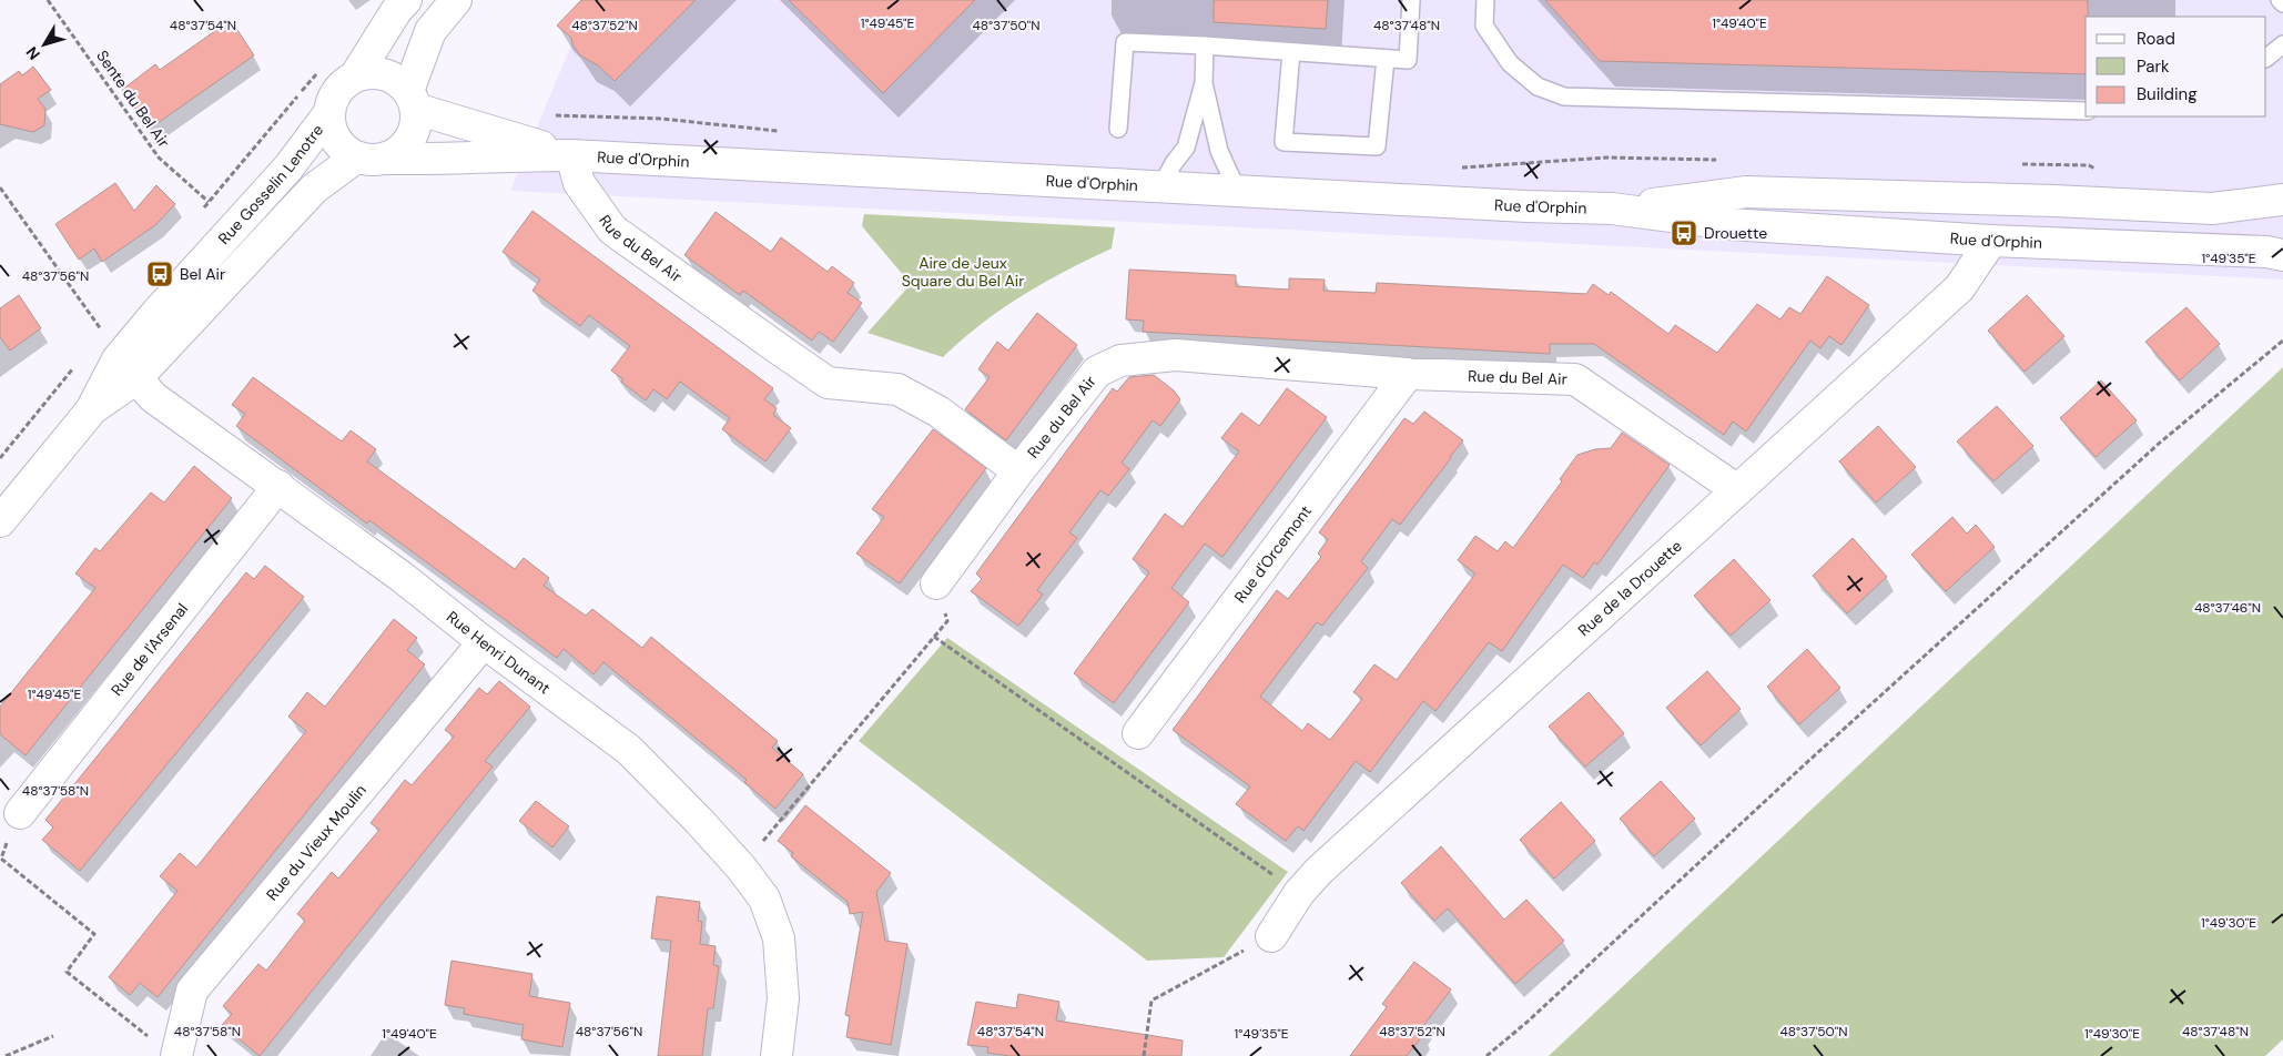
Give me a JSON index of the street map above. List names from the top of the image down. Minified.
{"streets":{"street":["Rue d'Orphin","Rue Gosselin Lenotre","Rue du Bel Air","Rue d'Orcemont","Rue de la Drouette","Rue de l'Arsenal","Rue Henri Dunant","Rue du Vieux Moulin"],"path":["Sente du Bel Air"]},"crossings":[["Rue d'Orphin","Rue Gosselin Lenotre"],["Rue d'Orphin","Rue du Bel Air"],["Rue d'Orphin","Rue de la Drouette"],["Rue Gosselin Lenotre","Rue Henri Dunant"],["Rue du Bel Air","Rue d'Orcemont"],["Rue du Bel Air","Rue de la Drouette"],["Rue de l'Arsenal","Rue Henri Dunant"],["Rue Henri Dunant","Rue du Vieux Moulin"]],"parks":["Aire de Jeux Square du Bel Air"],"places":{"bus stop":["Drouette","Bel Air"]},"legend":["Road","Park","Building"],"north":"bottom left","coordinates":["1°49'45\"E","1°49'40\"E","48°37'54\"N","48°37'52\"N","48°37'50\"N","48°37'48\"N","1°49'35\"E","48°37'56\"N","48°37'46\"N","48°37'58\"N","1°49'30\"E"]}
